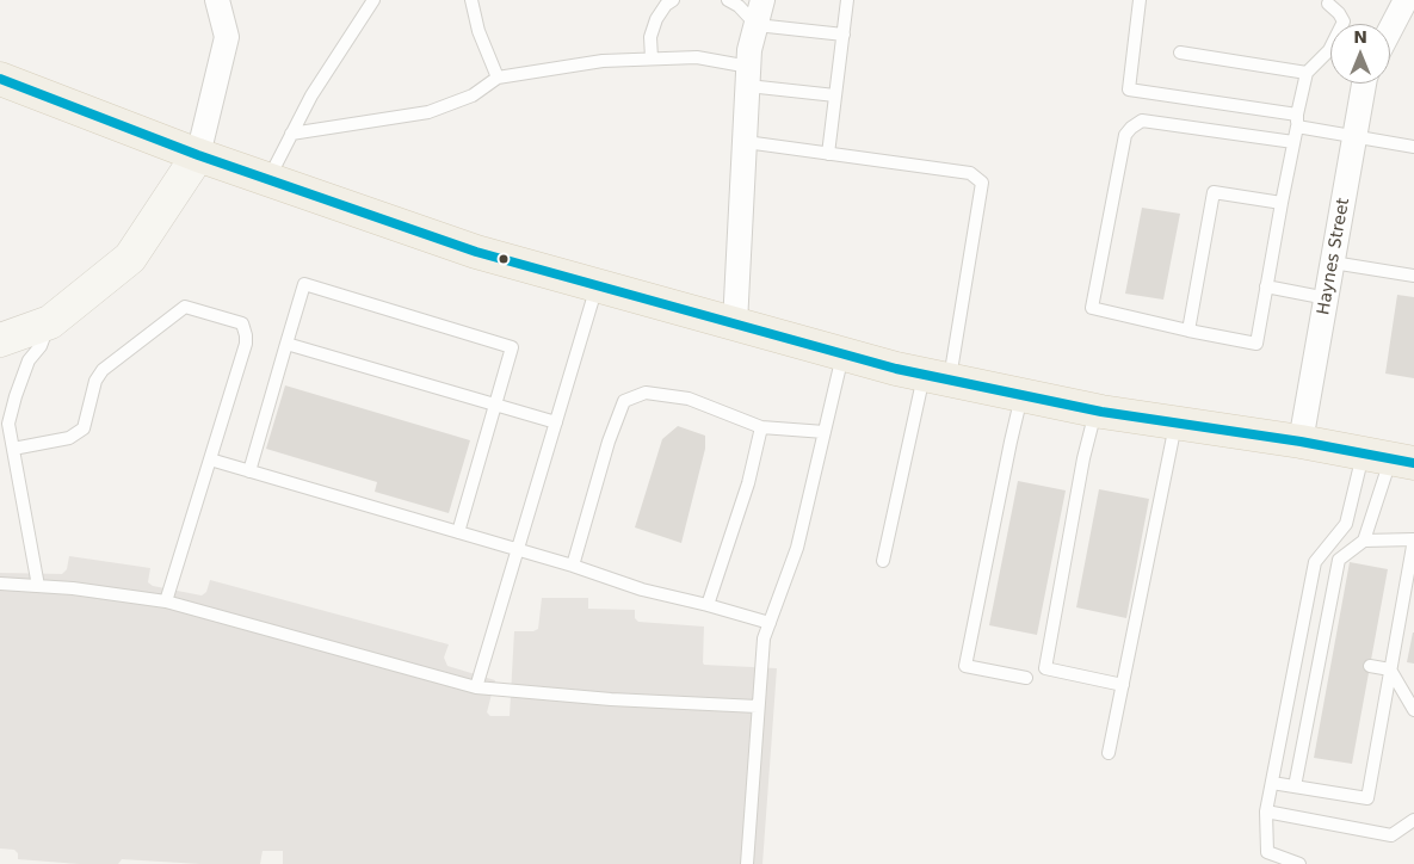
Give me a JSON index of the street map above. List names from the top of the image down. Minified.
{"streets":{"street":["Haynes Street"]},"north":"top"}
